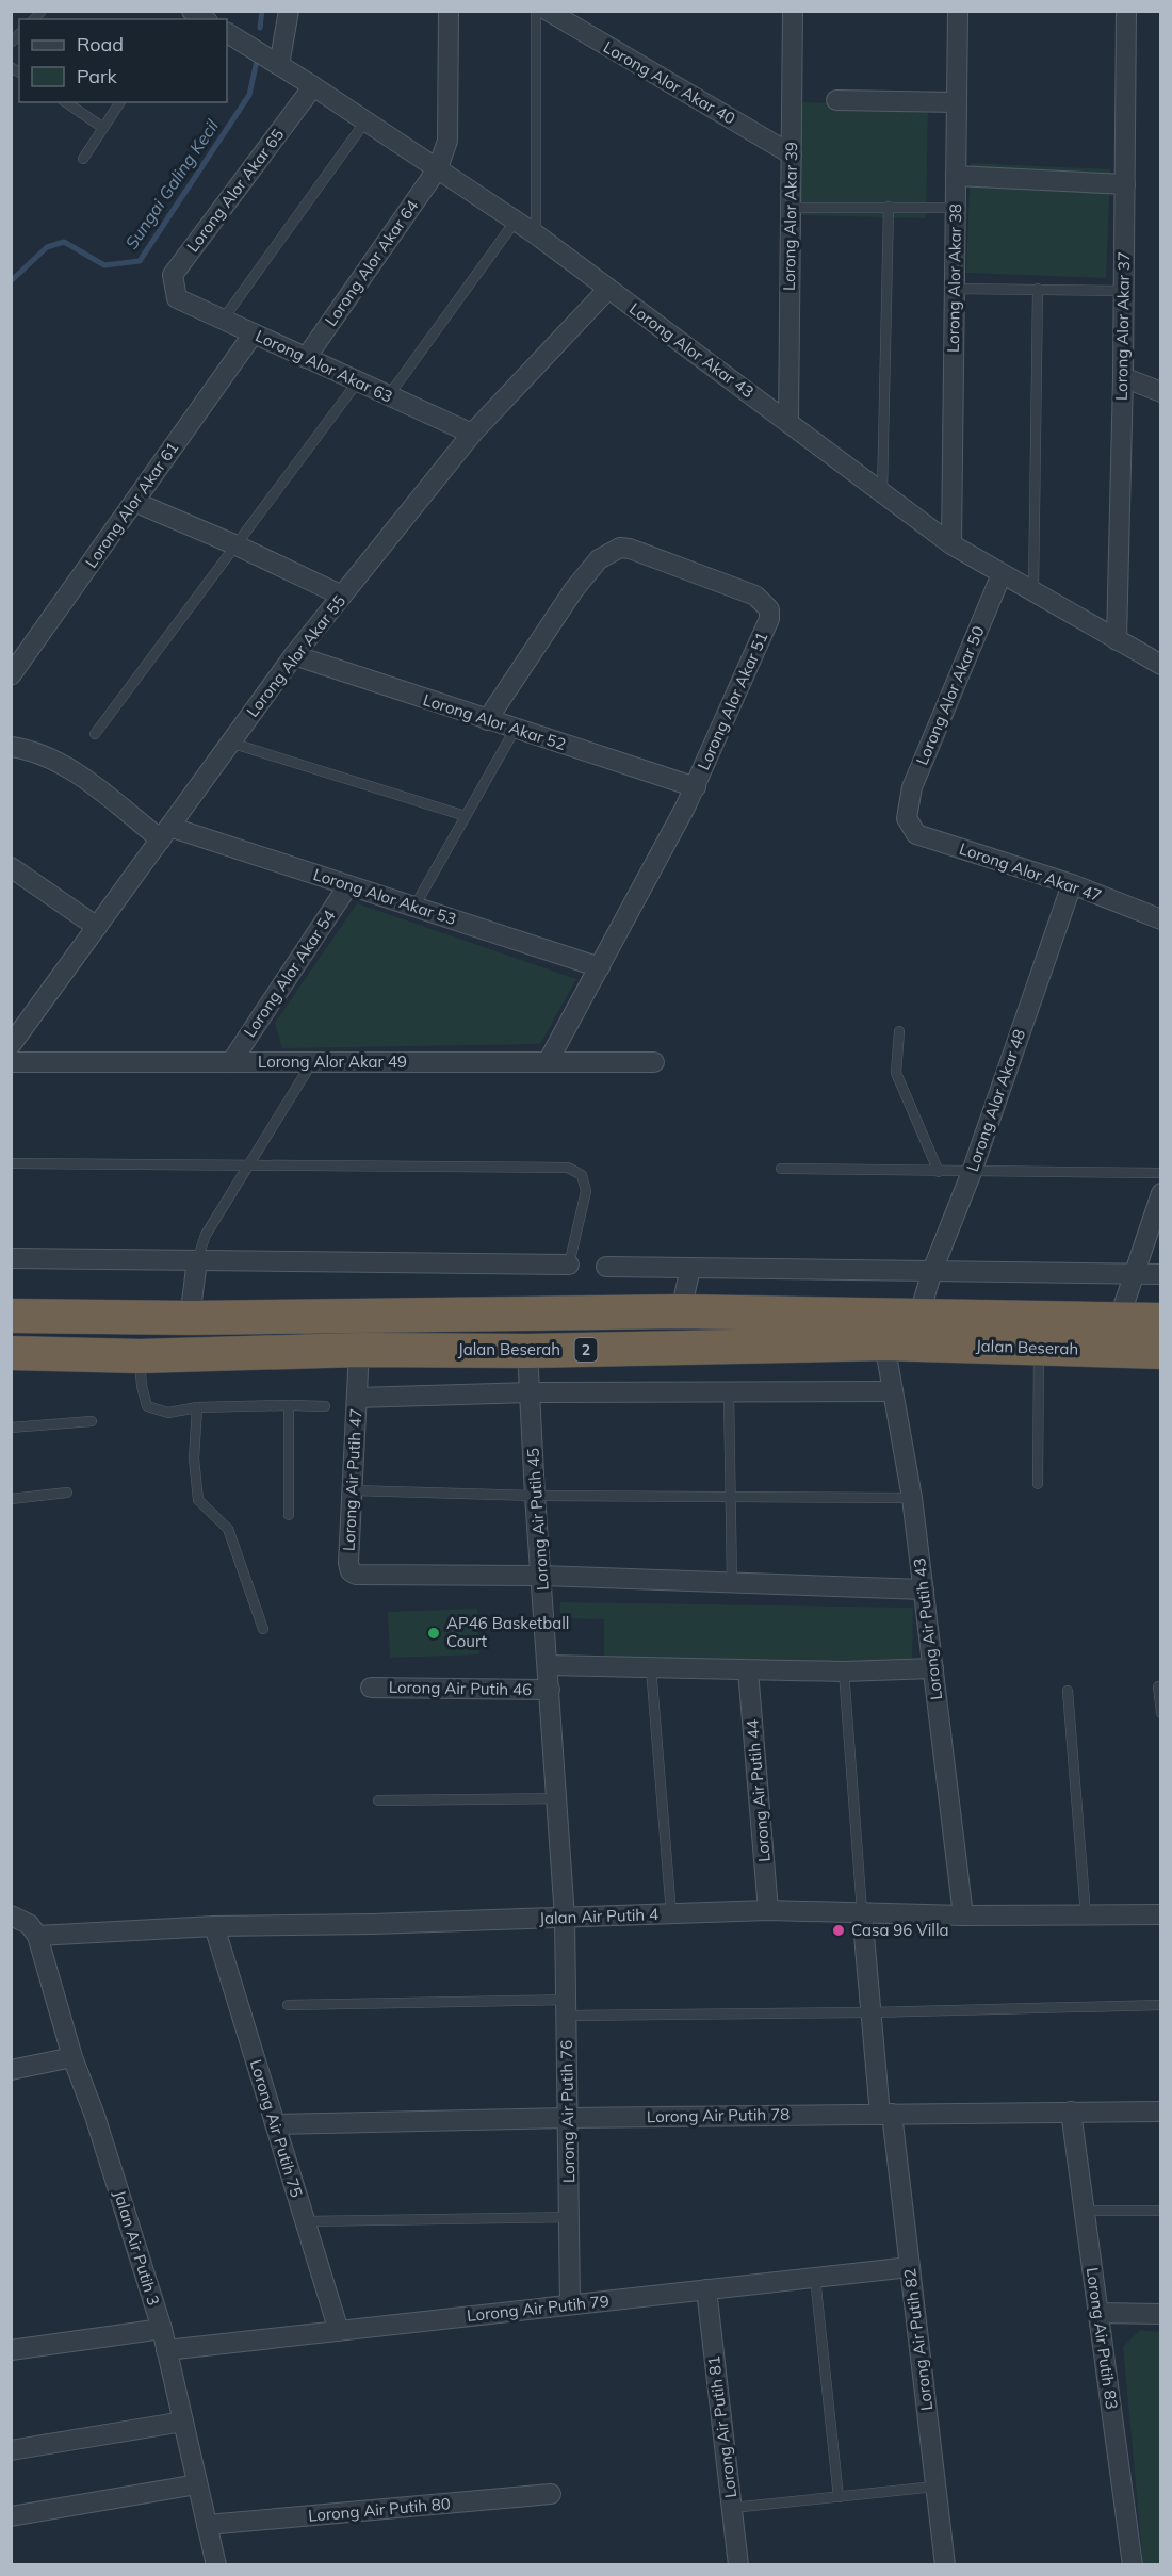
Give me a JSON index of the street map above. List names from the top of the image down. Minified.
{"streets":{"highway":["Jalan Beserah","2"],"street":["Lorong Alor Akar 40","Lorong Alor Akar 65","Lorong Alor Akar 39","Lorong Alor Akar 64","Lorong Alor Akar 38","Lorong Alor Akar 37","Lorong Alor Akar 43","Lorong Alor Akar 63","Lorong Alor Akar 61","Lorong Alor Akar 55","Lorong Alor Akar 50","Lorong Alor Akar 51","Lorong Alor Akar 52","Lorong Alor Akar 47","Lorong Alor Akar 53","Lorong Alor Akar 54","Lorong Alor Akar 49","Lorong Alor Akar 48","Lorong Air Putih 47","Lorong Air Putih 45","Lorong Air Putih 43","Lorong Air Putih 46","Lorong Air Putih 44","Jalan Air Putih 4","Lorong Air Putih 76","Lorong Air Putih 78","Lorong Air Putih 75","Jalan Air Putih 3","Lorong Air Putih 79","Lorong Air Putih 83","Lorong Air Putih 82","Lorong Air Putih 81","Lorong Air Putih 80"]},"crossings":[["Lorong Alor Akar 40","Lorong Alor Akar 39"],["Lorong Alor Akar 65","Lorong Alor Akar 43"],["Lorong Alor Akar 65","Lorong Alor Akar 63"],["Lorong Alor Akar 39","Lorong Alor Akar 43"],["Lorong Alor Akar 64","Lorong Alor Akar 43"],["Lorong Alor Akar 64","Lorong Alor Akar 63"],["Lorong Alor Akar 38","Lorong Alor Akar 43"],["Lorong Alor Akar 37","Lorong Alor Akar 43"],["Lorong Alor Akar 43","Lorong Alor Akar 55"],["Lorong Alor Akar 43","Lorong Alor Akar 50"],["Lorong Alor Akar 63","Lorong Alor Akar 61"],["Lorong Alor Akar 63","Lorong Alor Akar 55"],["Lorong Alor Akar 55","Lorong Alor Akar 52"],["Lorong Alor Akar 55","Lorong Alor Akar 53"],["Lorong Alor Akar 50","Lorong Alor Akar 47"],["Lorong Alor Akar 51","Lorong Alor Akar 52"],["Lorong Alor Akar 51","Lorong Alor Akar 53"],["Lorong Alor Akar 51","Lorong Alor Akar 49"],["Lorong Alor Akar 47","Lorong Alor Akar 48"],["Lorong Alor Akar 53","Lorong Alor Akar 54"],["Lorong Alor Akar 54","Lorong Alor Akar 49"],["Lorong Alor Akar 48","Jalan Beserah"],["Jalan Beserah","Lorong Air Putih 47"],["Jalan Beserah","Lorong Air Putih 45"],["Jalan Beserah","Lorong Air Putih 43"],["Lorong Air Putih 47","Lorong Air Putih 45"],["Lorong Air Putih 45","Lorong Air Putih 46"],["Lorong Air Putih 45","Jalan Air Putih 4"],["Lorong Air Putih 45","Lorong Air Putih 76"],["Lorong Air Putih 43","Jalan Air Putih 4"],["Lorong Air Putih 44","Jalan Air Putih 4"],["Jalan Air Putih 4","Lorong Air Putih 76"],["Jalan Air Putih 4","Lorong Air Putih 75"],["Jalan Air Putih 4","Jalan Air Putih 3"],["Jalan Air Putih 4","Lorong Air Putih 82"],["Lorong Air Putih 76","Lorong Air Putih 78"],["Lorong Air Putih 76","Lorong Air Putih 79"],["Lorong Air Putih 78","Lorong Air Putih 75"],["Lorong Air Putih 78","Lorong Air Putih 83"],["Lorong Air Putih 78","Lorong Air Putih 82"],["Lorong Air Putih 75","Lorong Air Putih 79"],["Jalan Air Putih 3","Lorong Air Putih 79"],["Jalan Air Putih 3","Lorong Air Putih 80"],["Lorong Air Putih 79","Lorong Air Putih 82"],["Lorong Air Putih 79","Lorong Air Putih 81"]],"water":["Sungai Galing Kecil"],"places":["AP46 Basketball Court","Casa 96 Villa"],"legend":["Road","Park"]}
